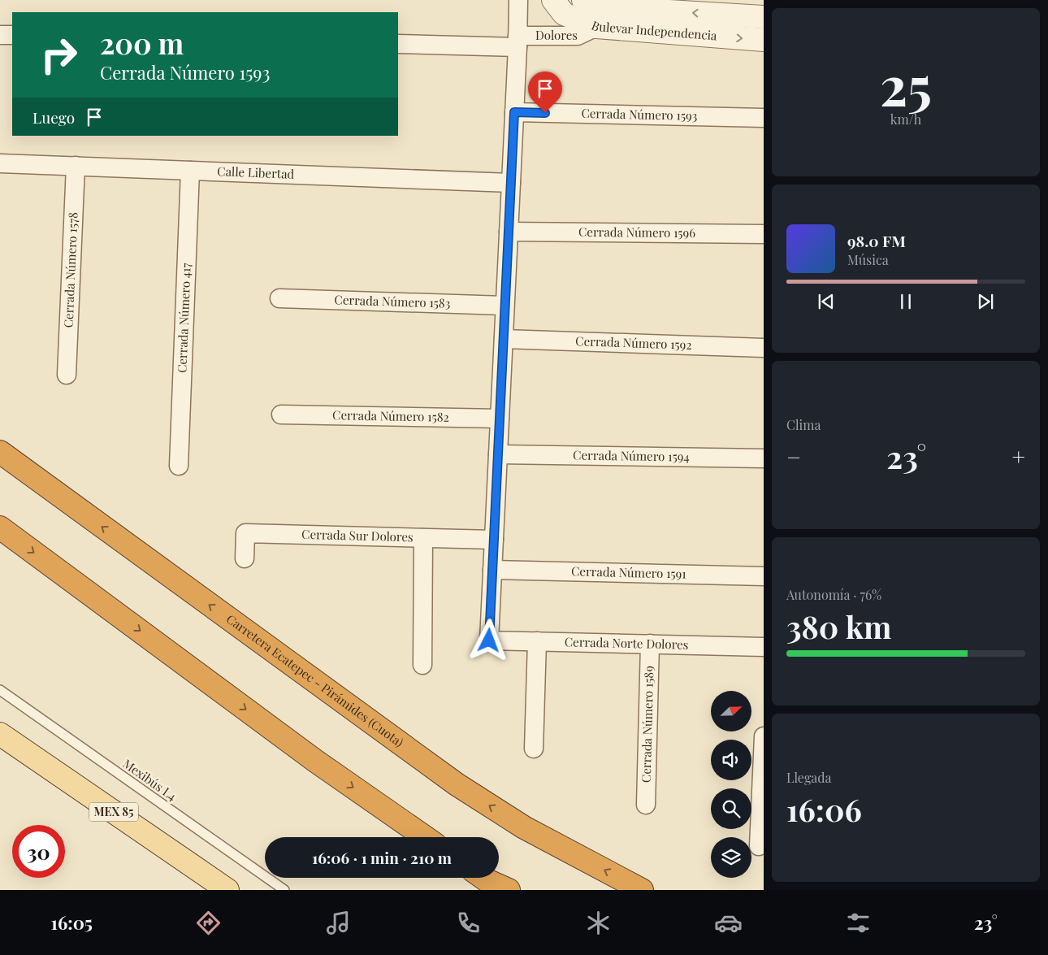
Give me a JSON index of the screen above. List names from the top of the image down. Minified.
{"streets":{"highway":["Carretera Ecatepec - Pirámides (Cuota)"],"main road":["MEX 85"],"street":["Bulevar Independencia","Dolores","Cerrada Número 1593","Calle Libertad","Cerrada Número 1596","Cerrada Número 1578","Cerrada Número 1583","Cerrada Número 417","Cerrada Número 1592","Cerrada Número 1582","Cerrada Número 1594","Cerrada Sur Dolores","Cerrada Número 1591","Cerrada Norte Dolores","Cerrada Número 1589"],"lane":["Mexibús L4"]},"crossings":[["Bulevar Independencia","Dolores"],["Calle Libertad","Cerrada Número 1578"],["Calle Libertad","Cerrada Número 417"],["Cerrada Número 1591","Cerrada Norte Dolores"],["Cerrada Norte Dolores","Cerrada Número 1589"]],"north":"top right","page":{"tile":[["25","km/h"],"Clima",["Autonomía · 76%","380 km"],["Llegada","16:06"]],"turn":["200 m","Cerrada Número 1593"],"then":"Luego","song":["98.0 FM","Música"],"heat":["−","23°","+"],"limit":"30","trip":"16:06 · 1 min · 210 m","tabs":["16:05","23°"]}}
